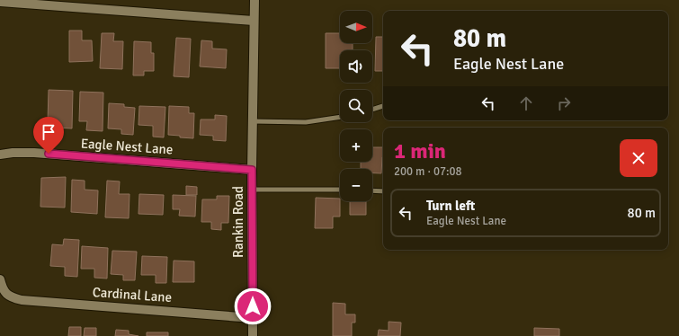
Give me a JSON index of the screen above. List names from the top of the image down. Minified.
{"streets":{"street":["Eagle Nest Lane","Rankin Road","Cardinal Lane"]},"crossings":[["Eagle Nest Lane","Rankin Road"],["Rankin Road","Cardinal Lane"]],"north":"right","page":{"map_buttons":["+","−"],"turn":["80 m","Eagle Nest Lane"],"heading":["1 min","200 m · 07:08"],"list":[{"name":"Turn left","note":"Eagle Nest Lane","value":"80 m"}]}}
